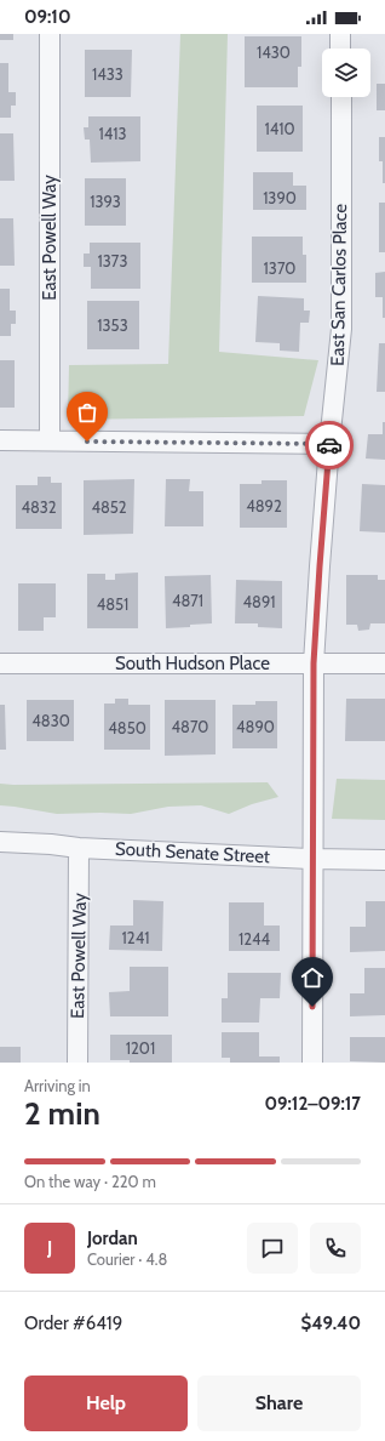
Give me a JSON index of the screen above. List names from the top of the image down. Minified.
{"streets":{"street":["East Powell Way","East San Carlos Place","South Hudson Place","South Senate Street"]},"crossings":[["East Powell Way","South Senate Street"],["East San Carlos Place","South Hudson Place"],["East San Carlos Place","South Senate Street"]],"house_numbers":["1430","1433","1410","1413","1390","1393","1373","1370","1353","4892","4832","4852","4871","4891","4851","4830","4870","4890","4850","1241","1244","1201"],"page":{"status":"09:10","heading":["2 min","Arriving in","09:12–09:17"],"panel":["Jordan","Courier · 4.8","Order #6419","$49.40"],"bar":"On the way · 220 m","round":"J","buttons":["Help","Share"]}}
